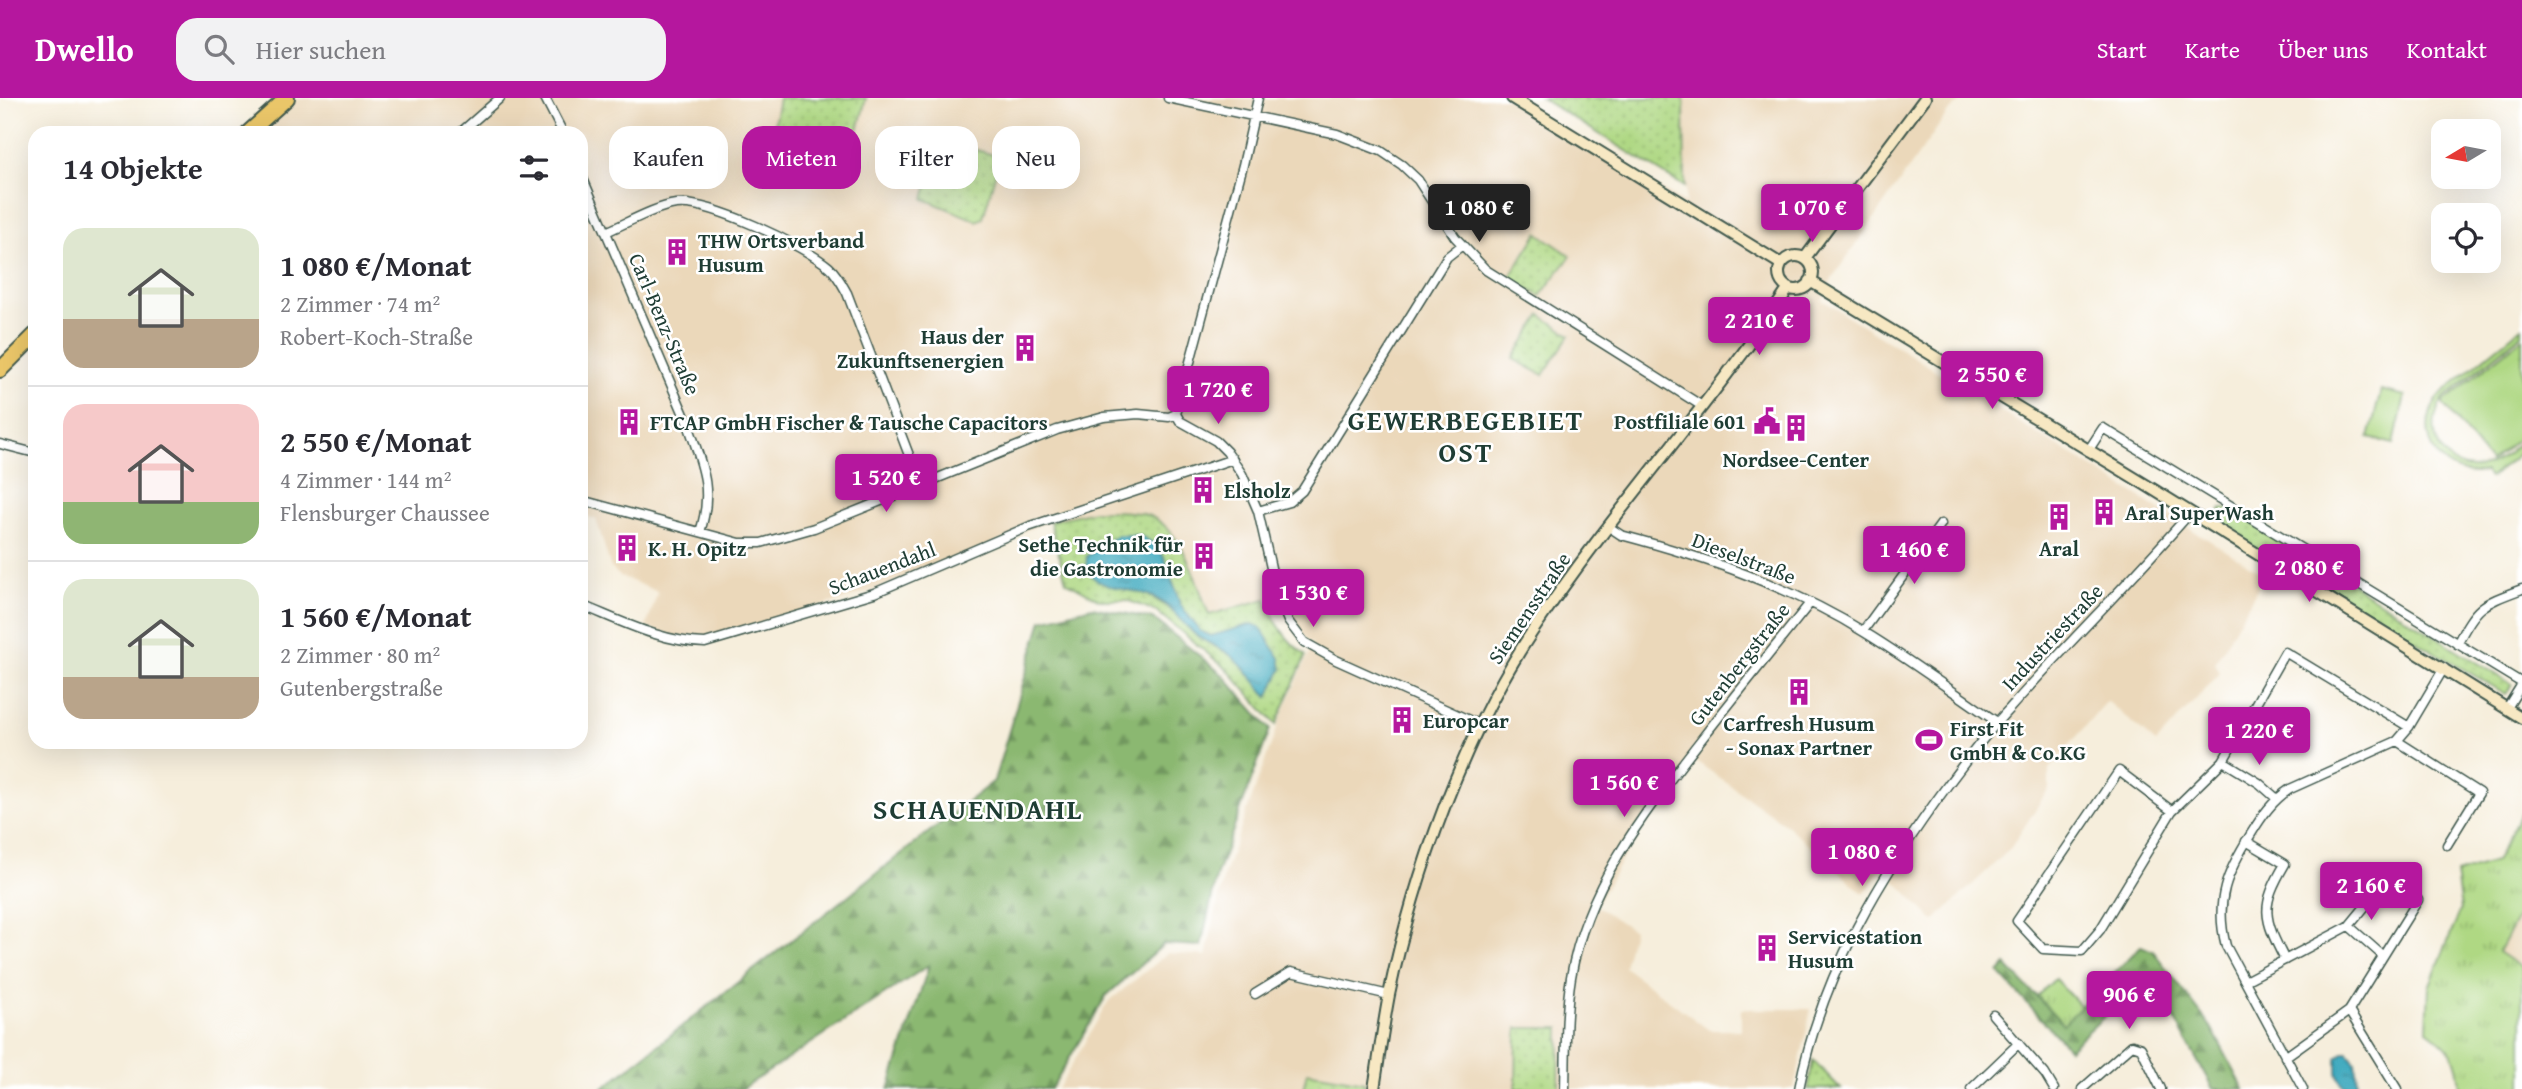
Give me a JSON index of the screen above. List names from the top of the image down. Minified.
{"streets":{"main road":["Siemensstraße"],"street":["Carl-Benz-Straße","Dieselstraße","Schauendahl","Industriestraße","Gutenbergstraße"]},"crossings":[["Dieselstraße","Siemensstraße"],["Dieselstraße","Industriestraße"],["Dieselstraße","Gutenbergstraße"]],"districts":["GEWERBEGEBIET OST","SCHAUENDAHL"],"places":{"building":["THW Ortsverband Husum","Haus der Zukunftsenergien","FTCAP GmbH Fischer & Tausche Capacitors","Nordsee-Center","Elsholz","Aral SuperWash","Aral","K. H. Opitz","Sethe Technik für die Gastronomie","Carfresh Husum - Sonax Partner","Europcar","Servicestation Husum"],"public building":["Postfiliale 601"],"sports":["First Fit GmbH & Co.KG"]},"north":"left","page":{"header":"Dwello","search":"Hier suchen","nav":["Start","Karte","Über uns","Kontakt"],"chip":["Kaufen","Mieten","Filter","Neu"],"heading":"14 Objekte","price":["1 080 €","1 070 €","2 210 €","2 550 €","1 720 €","1 520 €","1 460 €","2 080 €","1 530 €","1 220 €","1 560 €","1 080 €","2 160 €","906 €"],"list":[{"name":"1 080 €/Monat","note":"2 Zimmer · 74 m² · Robert-Koch-Straße"},{"name":"2 550 €/Monat","note":"4 Zimmer · 144 m² · Flensburger Chaussee"},{"name":"1 560 €/Monat","note":"2 Zimmer · 80 m² · Gutenbergstraße"}]}}
